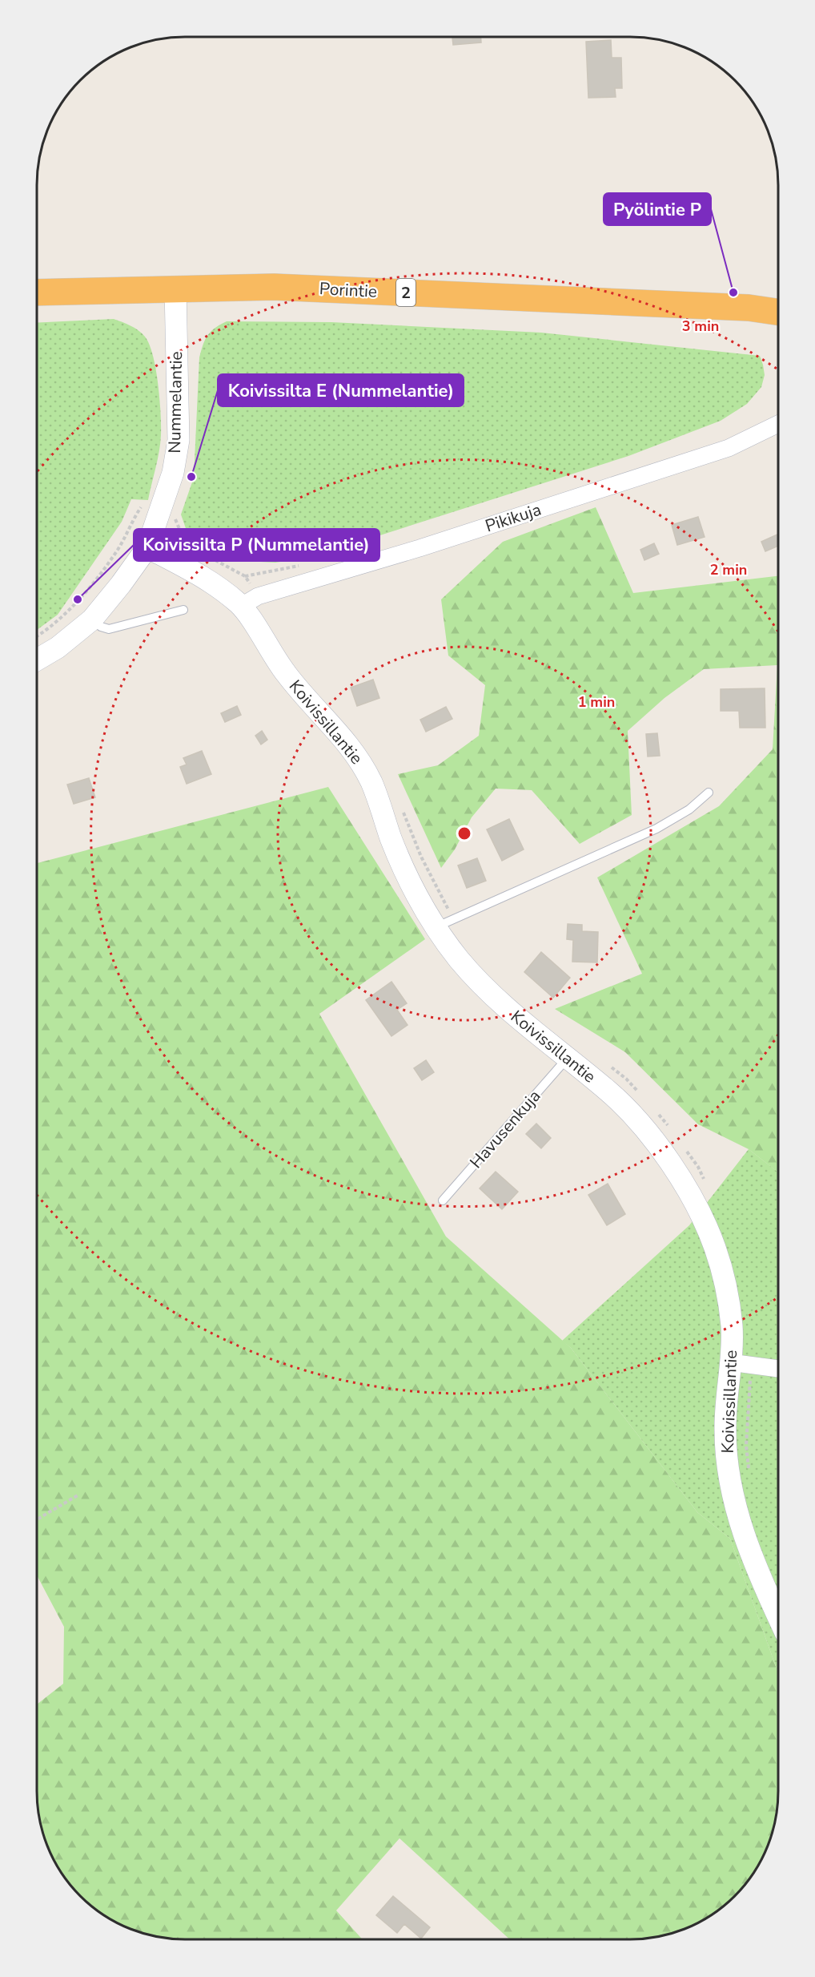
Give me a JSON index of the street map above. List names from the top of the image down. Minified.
{"streets":{"highway":["Porintie","2"],"street":["Nummelantie","Pikikuja","Koivissillantie"],"lane":["Havusenkuja"]},"crossings":[["Porintie","Nummelantie"],["Nummelantie","Koivissillantie"],["Pikikuja","Koivissillantie"],["Koivissillantie","Havusenkuja"]],"places":["Pyölintie P","Koivissilta E (Nummelantie)","Koivissilta P (Nummelantie)"],"rings":["3 min","2 min","1 min"]}
